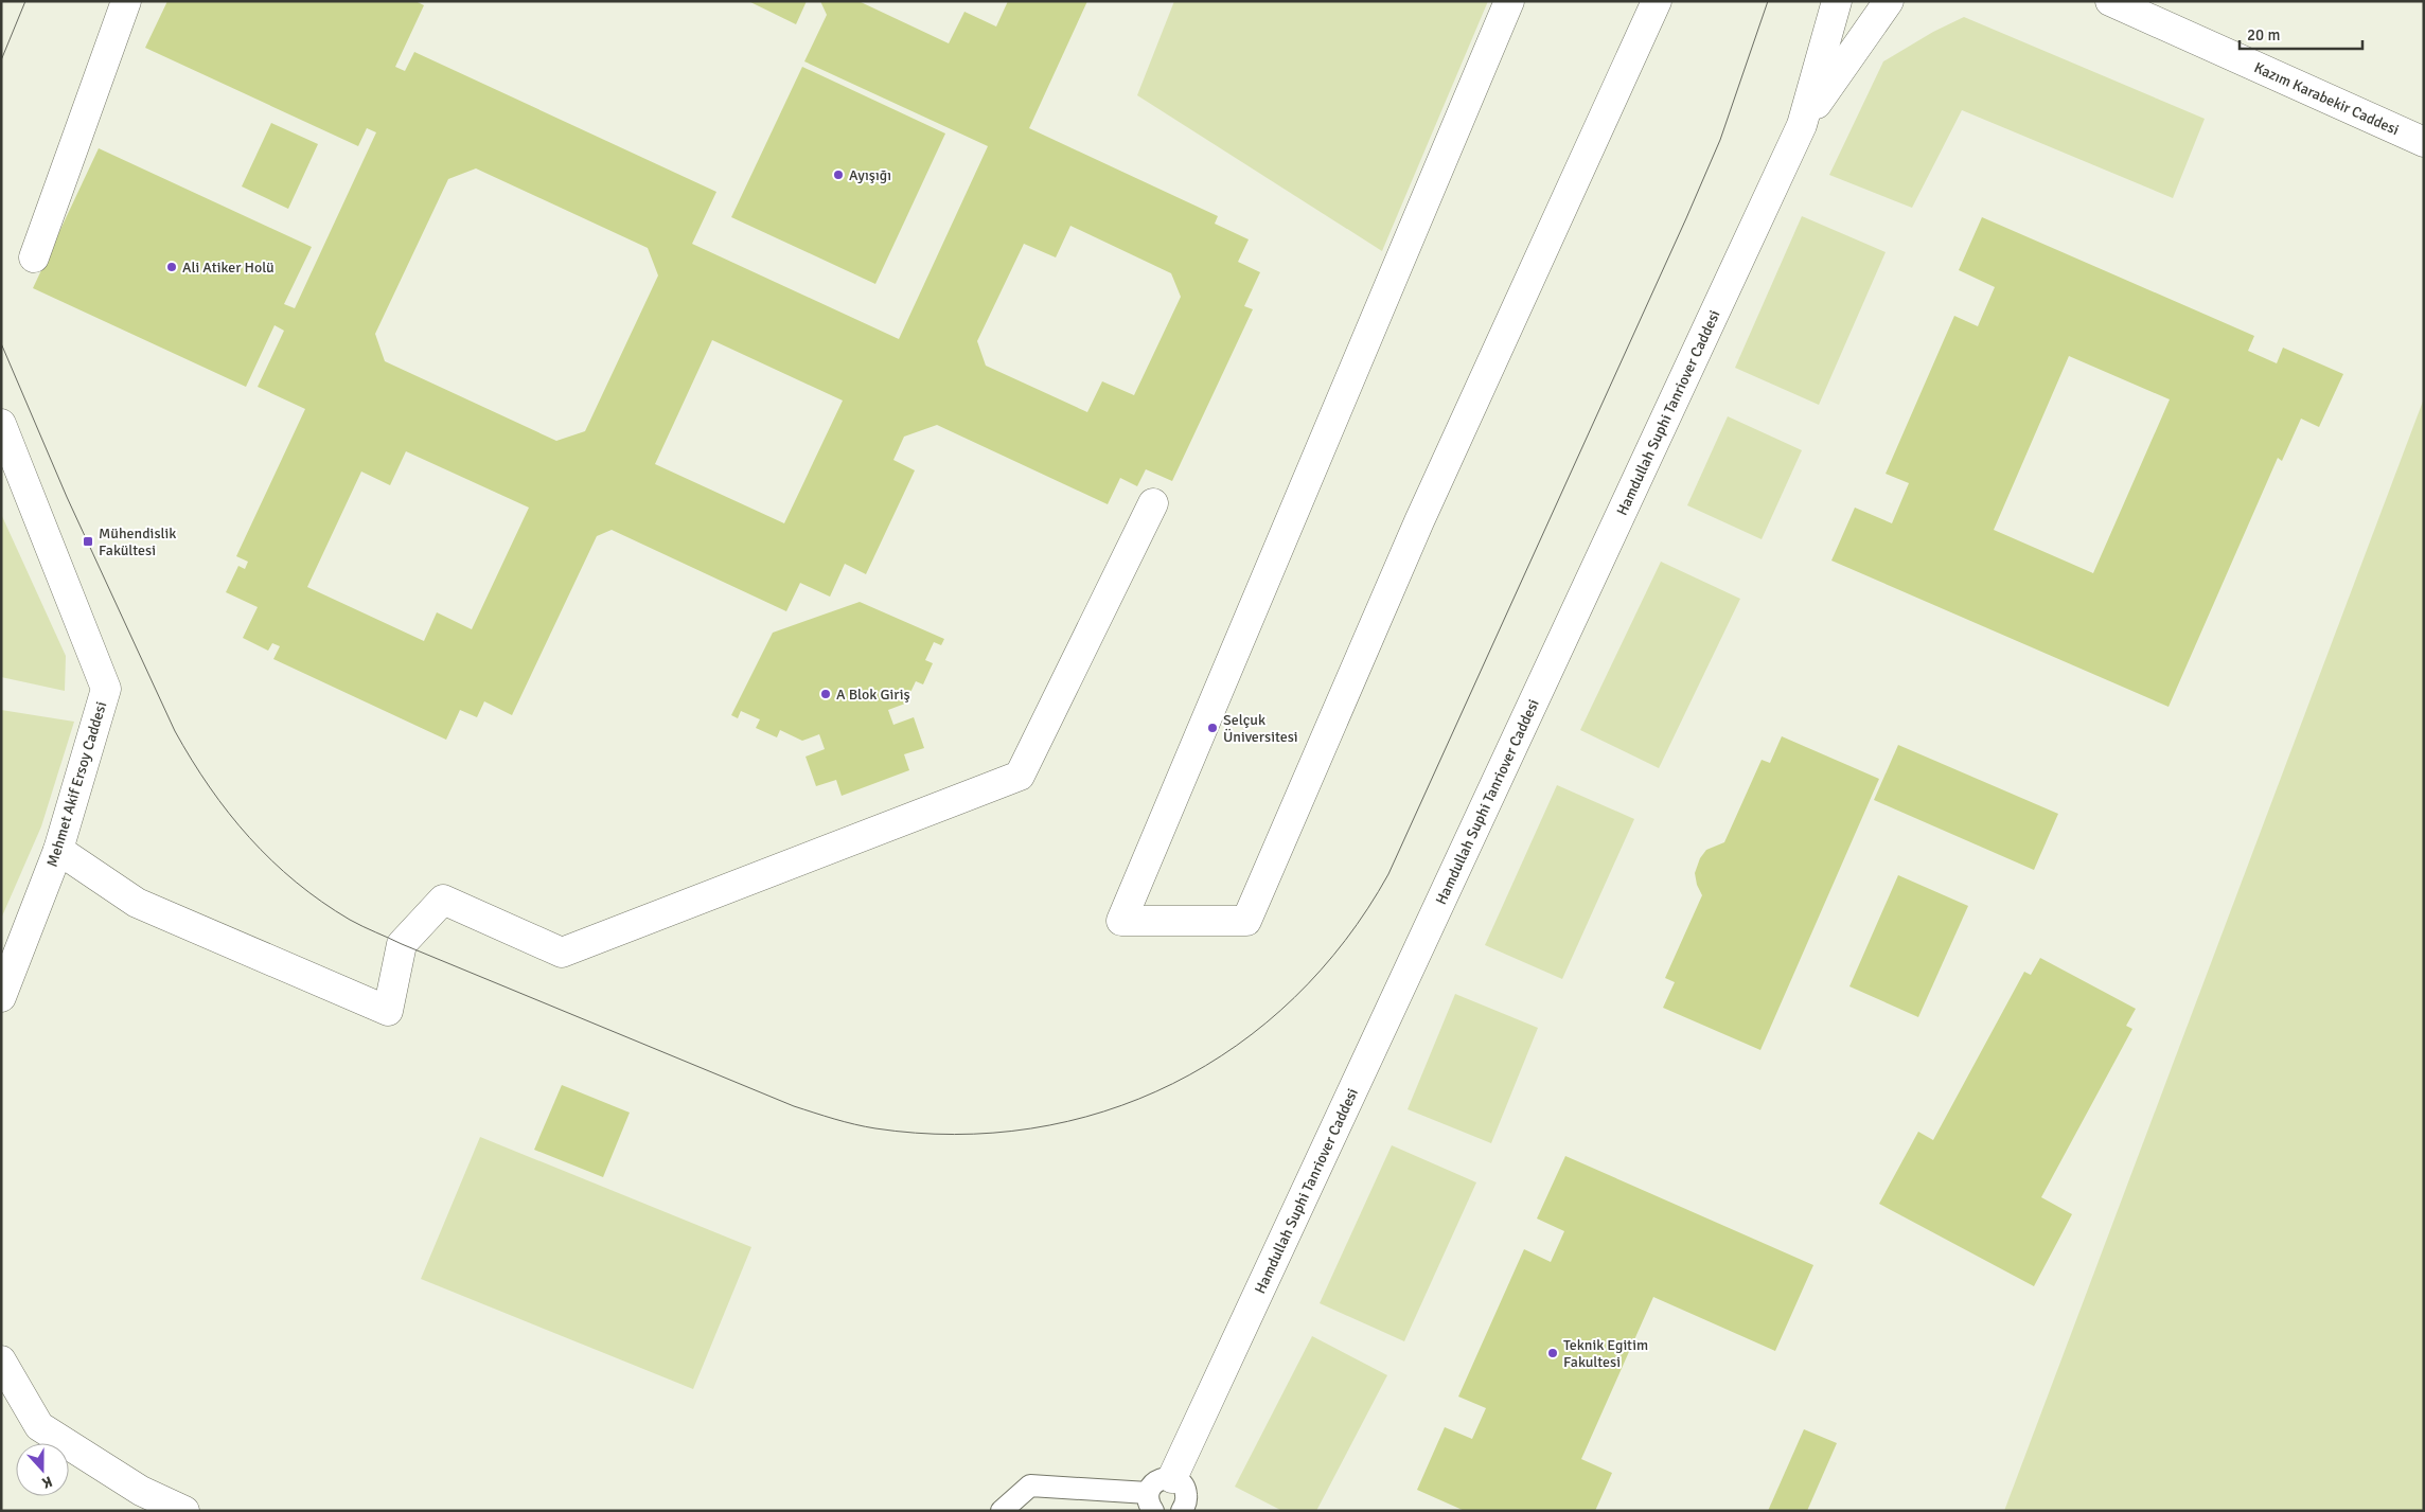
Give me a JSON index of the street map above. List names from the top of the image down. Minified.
{"streets":{"street":["Kazım Karabekir Caddesi","Hamdullah Suphi Tanriover Caddesi","Mehmet Akif Ersoy Caddesi"]},"places":{"other":["Ayışığı","Ali Atiker Holü","A Blok Giriş","Selçuk Üniversitesi","Teknik Egitim Fakultesi"],"transit":["Mühendislik Fakültesi"]},"scale_bar":"20 m","north":"bottom"}
